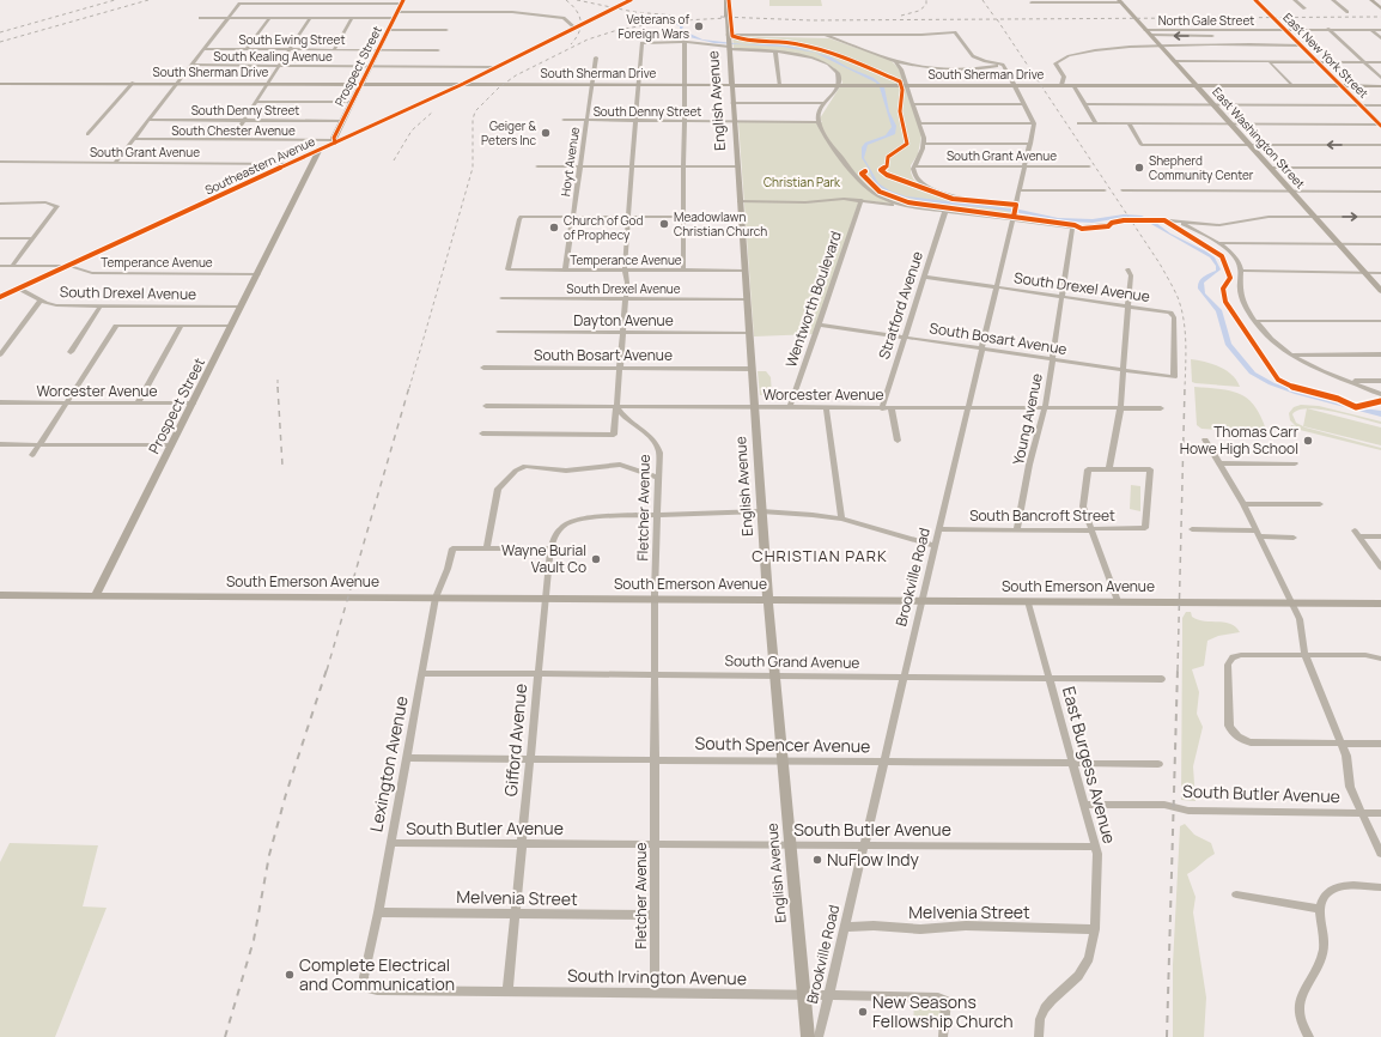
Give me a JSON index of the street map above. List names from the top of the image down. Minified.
{"streets":{"main road":["East New York Street","Prospect Street","South Sherman Drive","English Avenue","East Washington Street","Southeastern Avenue","South Emerson Avenue"],"street":["North Gale Street","South Ewing Street","South Kealing Avenue","South Denny Street","South Chester Avenue","South Grant Avenue","Hoyt Avenue","Temperance Avenue","South Drexel Avenue","Wentworth Boulevard","Stratford Avenue","Dayton Avenue","South Bosart Avenue","Worcester Avenue","Young Avenue","Fletcher Avenue","South Bancroft Street","Brookville Road","South Grand Avenue","Gifford Avenue","South Spencer Avenue","Lexington Avenue","East Burgess Avenue","South Butler Avenue","Melvenia Street","South Irvington Avenue"]},"crossings":[["North Gale Street","East New York Street"],["North Gale Street","East Washington Street"],["South Ewing Street","Prospect Street"],["East New York Street","South Sherman Drive"],["South Kealing Avenue","Prospect Street"],["South Kealing Avenue","Southeastern Avenue"],["Prospect Street","South Sherman Drive"],["Prospect Street","South Denny Street"],["Prospect Street","South Chester Avenue"],["Prospect Street","Southeastern Avenue"],["Prospect Street","Temperance Avenue"],["Prospect Street","South Drexel Avenue"],["Prospect Street","Worcester Avenue"],["Prospect Street","South Emerson Avenue"],["South Sherman Drive","English Avenue"],["South Sherman Drive","East Washington Street"],["South Sherman Drive","Hoyt Avenue"],["South Sherman Drive","Southeastern Avenue"],["English Avenue","South Denny Street"],["English Avenue","Temperance Avenue"],["English Avenue","South Drexel Avenue"],["English Avenue","Dayton Avenue"],["English Avenue","South Bosart Avenue"],["English Avenue","Worcester Avenue"],["English Avenue","South Emerson Avenue"],["English Avenue","South Grand Avenue"],["English Avenue","South Spencer Avenue"],["English Avenue","South Butler Avenue"],["English Avenue","South Irvington Avenue"],["South Denny Street","Hoyt Avenue"],["South Chester Avenue","Southeastern Avenue"],["South Grant Avenue","Southeastern Avenue"],["South Grant Avenue","Brookville Road"],["Hoyt Avenue","Temperance Avenue"],["Southeastern Avenue","Temperance Avenue"],["Southeastern Avenue","South Drexel Avenue"],["South Drexel Avenue","Stratford Avenue"],["South Drexel Avenue","South Bosart Avenue"],["South Drexel Avenue","Young Avenue"],["South Drexel Avenue","Brookville Road"],["Wentworth Boulevard","South Bosart Avenue"],["Wentworth Boulevard","Worcester Avenue"],["Stratford Avenue","South Bosart Avenue"],["Stratford Avenue","Worcester Avenue"],["South Bosart Avenue","Young Avenue"],["South Bosart Avenue","Brookville Road"],["Worcester Avenue","Young Avenue"],["Worcester Avenue","Fletcher Avenue"],["Worcester Avenue","Brookville Road"],["Young Avenue","South Bancroft Street"],["Fletcher Avenue","South Emerson Avenue"],["Fletcher Avenue","South Grand Avenue"],["Fletcher Avenue","South Spencer Avenue"],["Fletcher Avenue","South Butler Avenue"],["Fletcher Avenue","Melvenia Street"],["Fletcher Avenue","South Irvington Avenue"],["South Bancroft Street","Brookville Road"],["Brookville Road","South Emerson Avenue"],["Brookville Road","South Grand Avenue"],["Brookville Road","South Spencer Avenue"],["Brookville Road","South Butler Avenue"],["Brookville Road","Melvenia Street"],["Brookville Road","South Irvington Avenue"],["South Emerson Avenue","Gifford Avenue"],["South Emerson Avenue","Lexington Avenue"],["South Emerson Avenue","East Burgess Avenue"],["South Grand Avenue","Gifford Avenue"],["South Grand Avenue","Lexington Avenue"],["South Grand Avenue","East Burgess Avenue"],["Gifford Avenue","South Spencer Avenue"],["Gifford Avenue","South Butler Avenue"],["Gifford Avenue","Melvenia Street"],["Gifford Avenue","South Irvington Avenue"],["South Spencer Avenue","Lexington Avenue"],["South Spencer Avenue","East Burgess Avenue"],["Lexington Avenue","South Butler Avenue"],["Lexington Avenue","Melvenia Street"],["Lexington Avenue","South Irvington Avenue"],["East Burgess Avenue","South Butler Avenue"],["East Burgess Avenue","Melvenia Street"]],"districts":["CHRISTIAN PARK"],"parks":["Christian Park"],"places":["Veterans of Foreign Wars","Geiger & Peters Inc","Shepherd Community Center","Meadowlawn Christian Church","Church of God of Prophecy","Thomas Carr Howe High School","Wayne Burial Vault Co","NuFlow Indy","Complete Electrical and Communication","New Seasons Fellowship Church"]}
